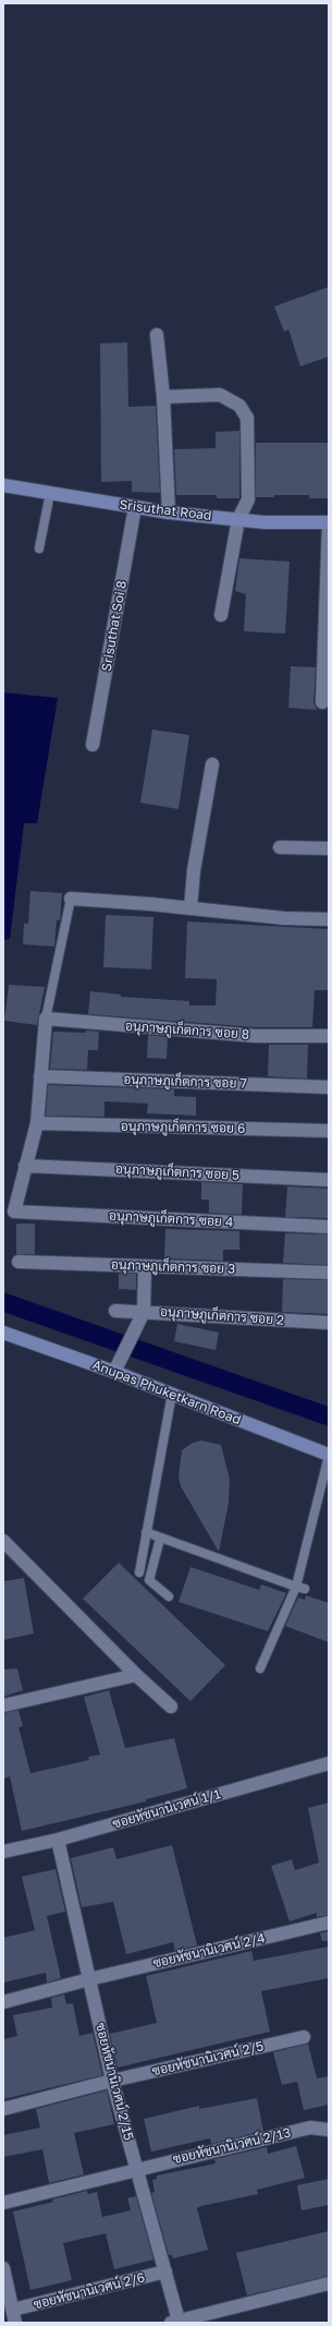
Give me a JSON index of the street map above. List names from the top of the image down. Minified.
{"streets":{"street":["Srisuthat Road","Srisuthat Soi 8","อนุภาษภูเก็ตการ ซอย 8","อนุภาษภูเก็ตการ ซอย 7","อนุภาษภูเก็ตการ ซอย 6","อนุภาษภูเก็ตการ ซอย 5","อนุภาษภูเก็ตการ ซอย 4","อนุภาษภูเก็ตการ ซอย 3","อนุภาษภูเก็ตการ ซอย 2","Anupas Phuketkarn Road","ซอยหัชนานิเวศน์ 1/1","ซอยหัชนานิเวศน์ 2/4","ซอยหัชนานิเวศน์ 2/5","ซอยหัชนานิเวศน์ 2/15","ซอยหัชนานิเวศน์ 2/13","ซอยหัชนานิเวศน์ 2/6"]},"crossings":[["Srisuthat Road","Srisuthat Soi 8"],["อนุภาษภูเก็ตการ ซอย 5","อนุภาษภูเก็ตการ ซอย 4"],["ซอยหัชนานิเวศน์ 1/1","ซอยหัชนานิเวศน์ 2/15"],["ซอยหัชนานิเวศน์ 2/4","ซอยหัชนานิเวศน์ 2/15"],["ซอยหัชนานิเวศน์ 2/5","ซอยหัชนานิเวศน์ 2/15"],["ซอยหัชนานิเวศน์ 2/15","ซอยหัชนานิเวศน์ 2/13"],["ซอยหัชนานิเวศน์ 2/15","ซอยหัชนานิเวศน์ 2/6"]]}
